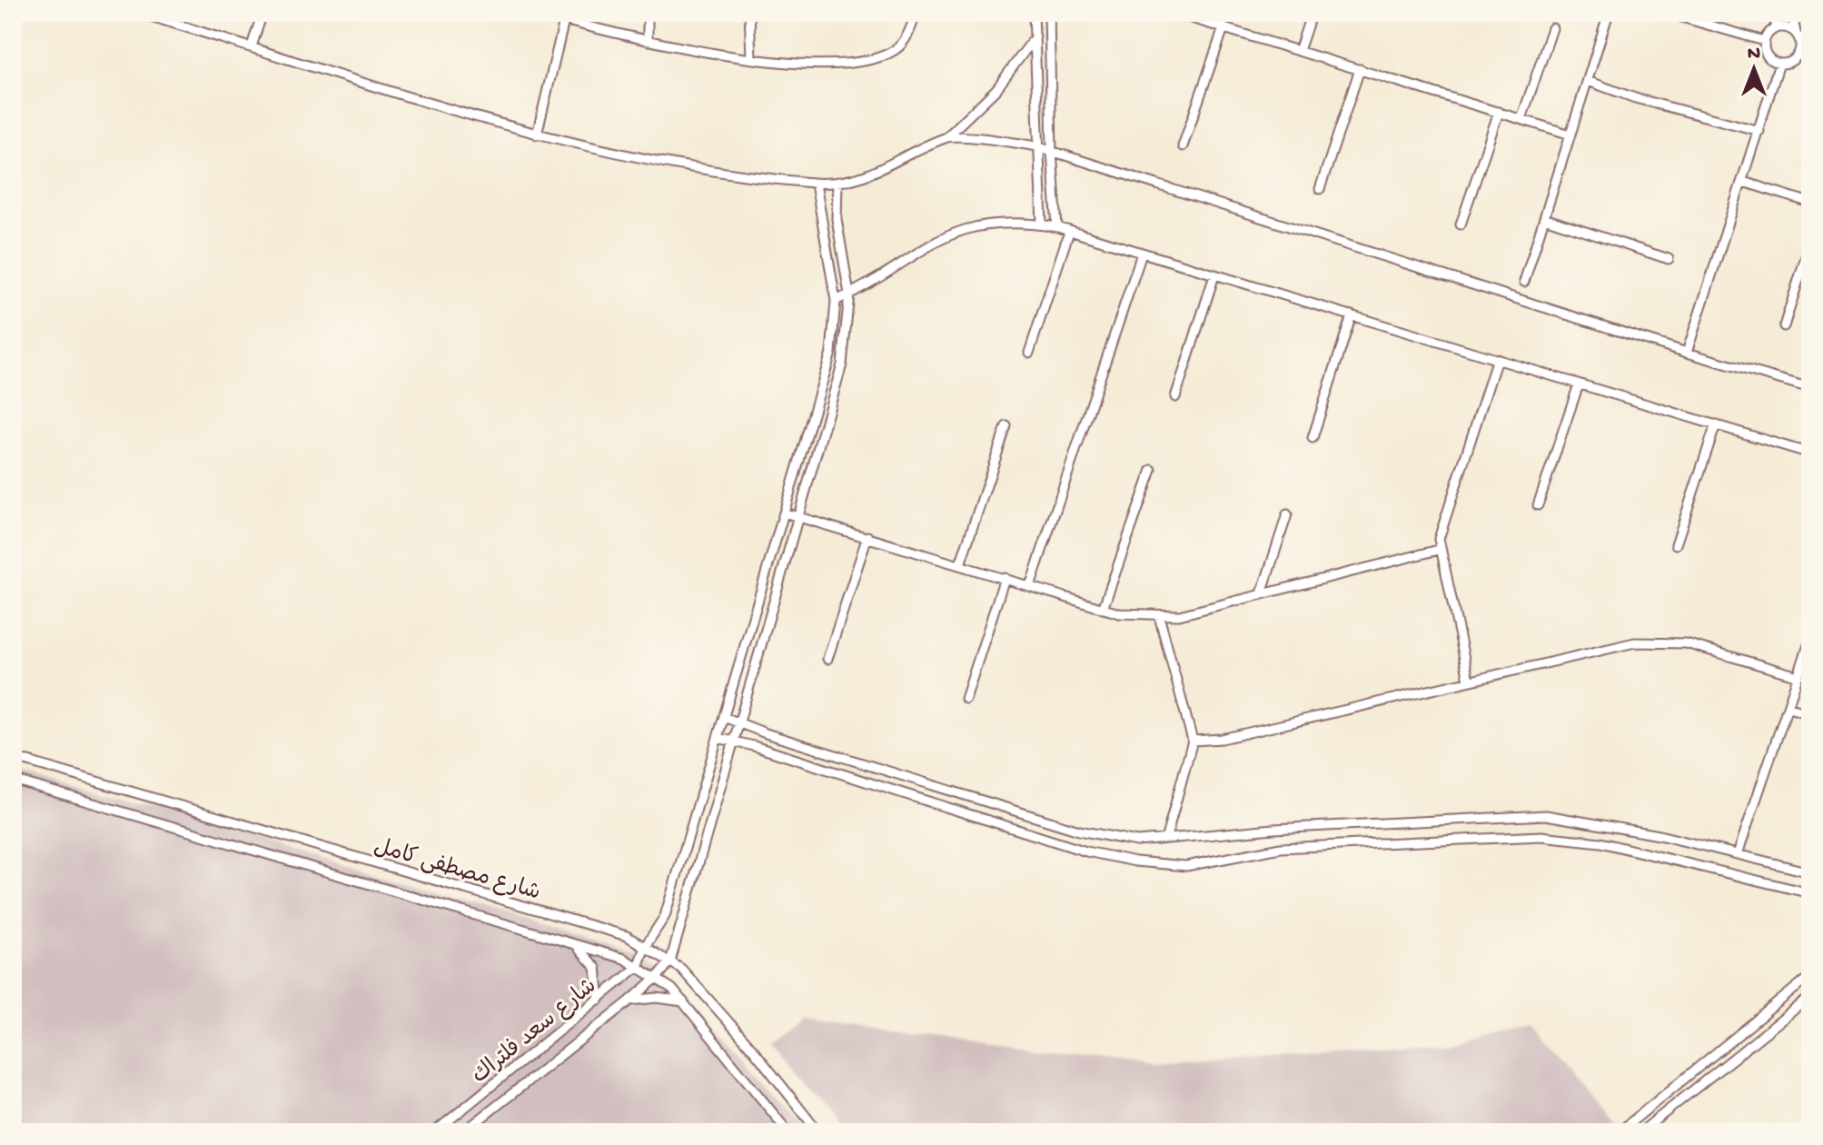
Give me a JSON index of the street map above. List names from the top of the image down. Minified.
{"streets":{"street":["شارع مصطفى كامل","شارع سعد فلتراك"]},"crossings":[["شارع مصطفى كامل","شارع سعد فلتراك"]],"north":"top"}
